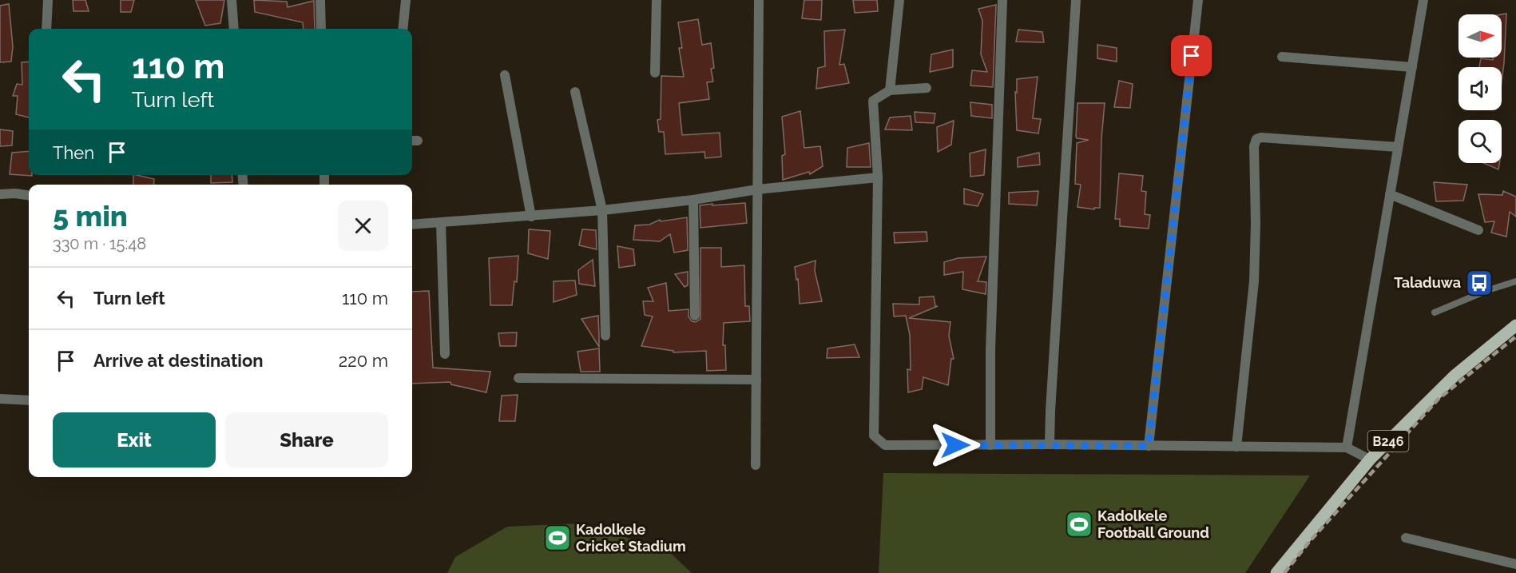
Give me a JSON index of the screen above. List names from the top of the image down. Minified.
{"streets":{"main road":["B246"]},"places":{"bus stop":["Taladuwa"],"sports":["Kadolkele Football Ground","Kadolkele Cricket Stadium"]},"north":"right","page":{"turn":["110 m","Turn left"],"then":"Then","heading":["5 min","330 m · 15:48"],"list":[{"name":"Turn left","value":"110 m"},{"name":"Arrive at destination","value":"220 m"}],"buttons":["Exit","Share"]}}
